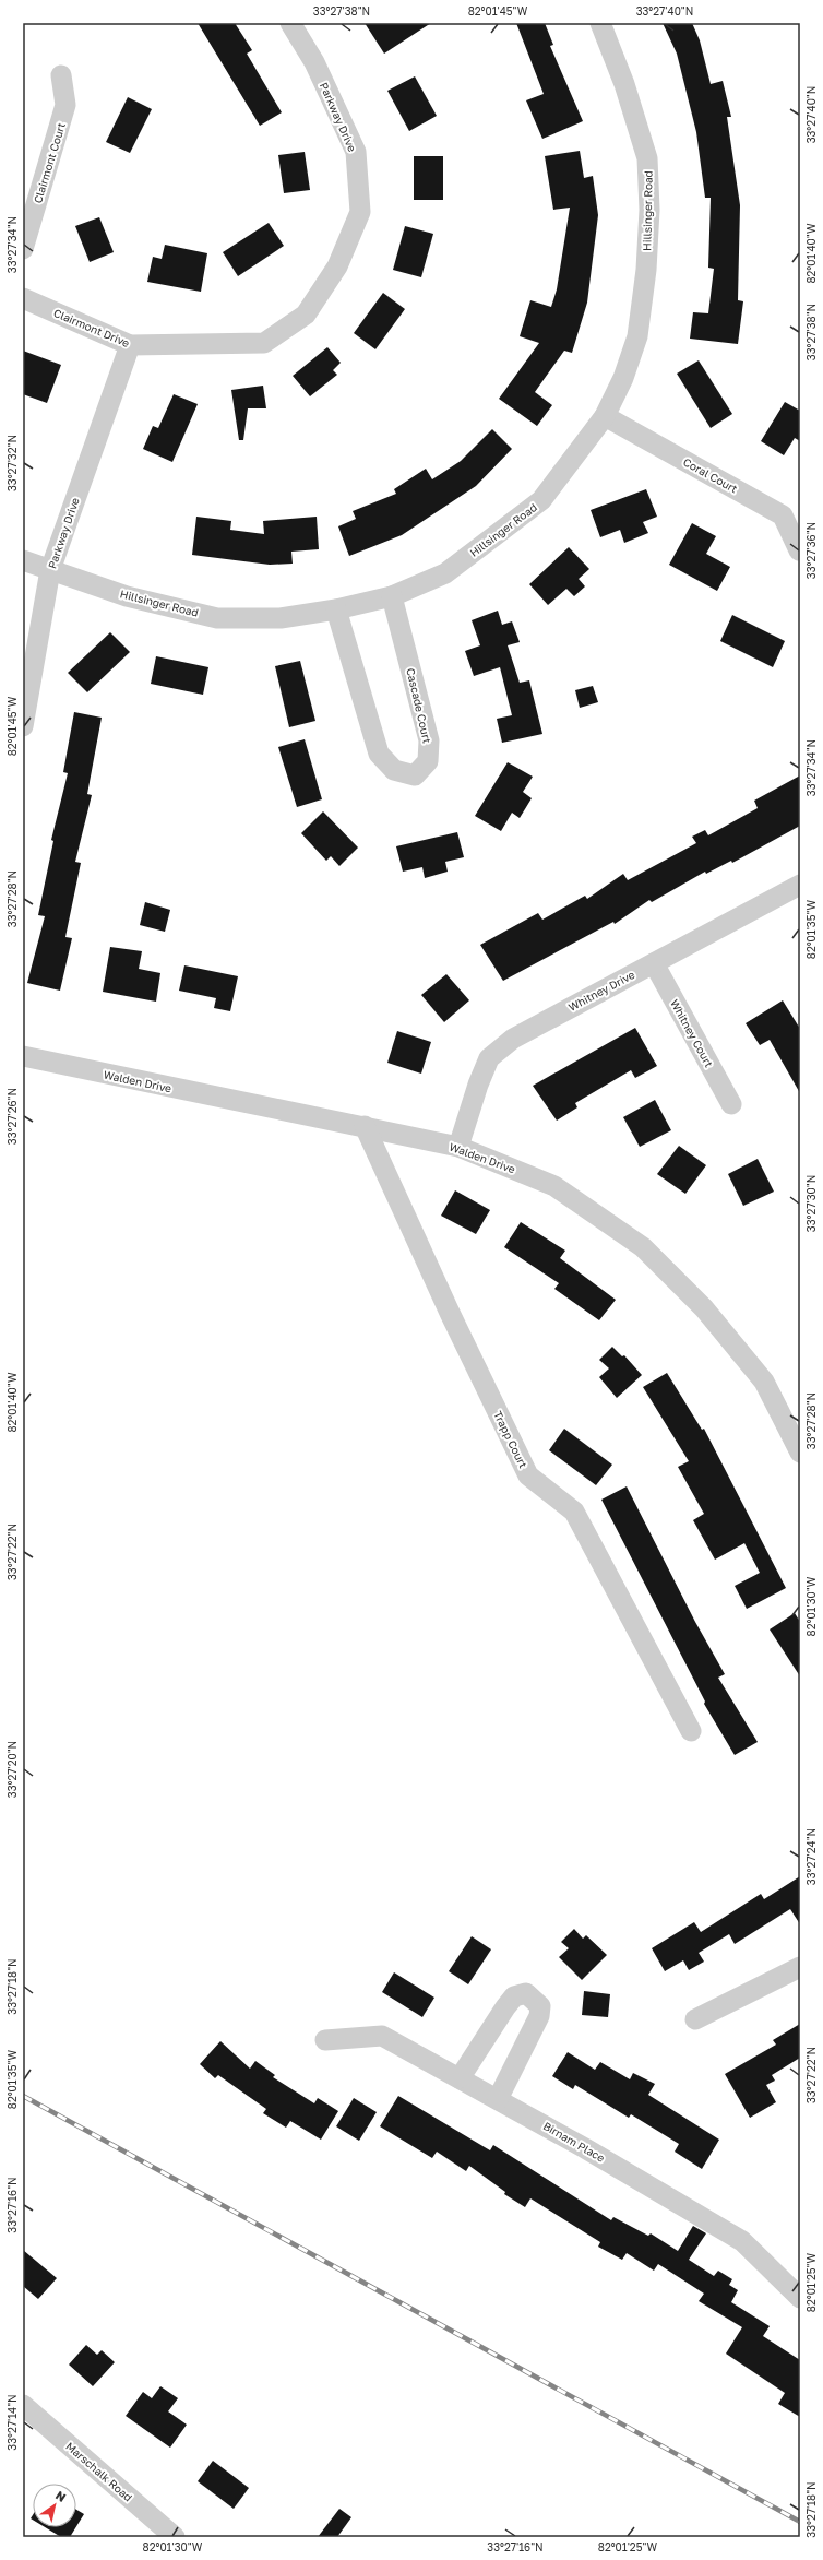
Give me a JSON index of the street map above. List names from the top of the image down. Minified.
{"streets":{"street":["Parkway Drive","Clairmont Court","Hillsinger Road","Clairmont Drive","Coral Court","Cascade Court","Whitney Drive","Whitney Court","Walden Drive","Trapp Court","Birnam Place","Marschalk Road"]},"crossings":[["Parkway Drive","Hillsinger Road"],["Parkway Drive","Clairmont Drive"],["Hillsinger Road","Coral Court"],["Hillsinger Road","Cascade Court"],["Whitney Drive","Whitney Court"],["Whitney Drive","Walden Drive"],["Walden Drive","Trapp Court"]],"north":"top right","coordinates":["33°27'38\"N","82°01'45\"W","33°27'40\"N","33°27'34\"N","82°01'40\"W","33°27'32\"N","33°27'36\"N","33°27'28\"N","82°01'35\"W","33°27'26\"N","33°27'30\"N","33°27'22\"N","82°01'30\"W","33°27'20\"N","33°27'24\"N","33°27'18\"N","33°27'16\"N","82°01'25\"W","33°27'14\"N"]}
